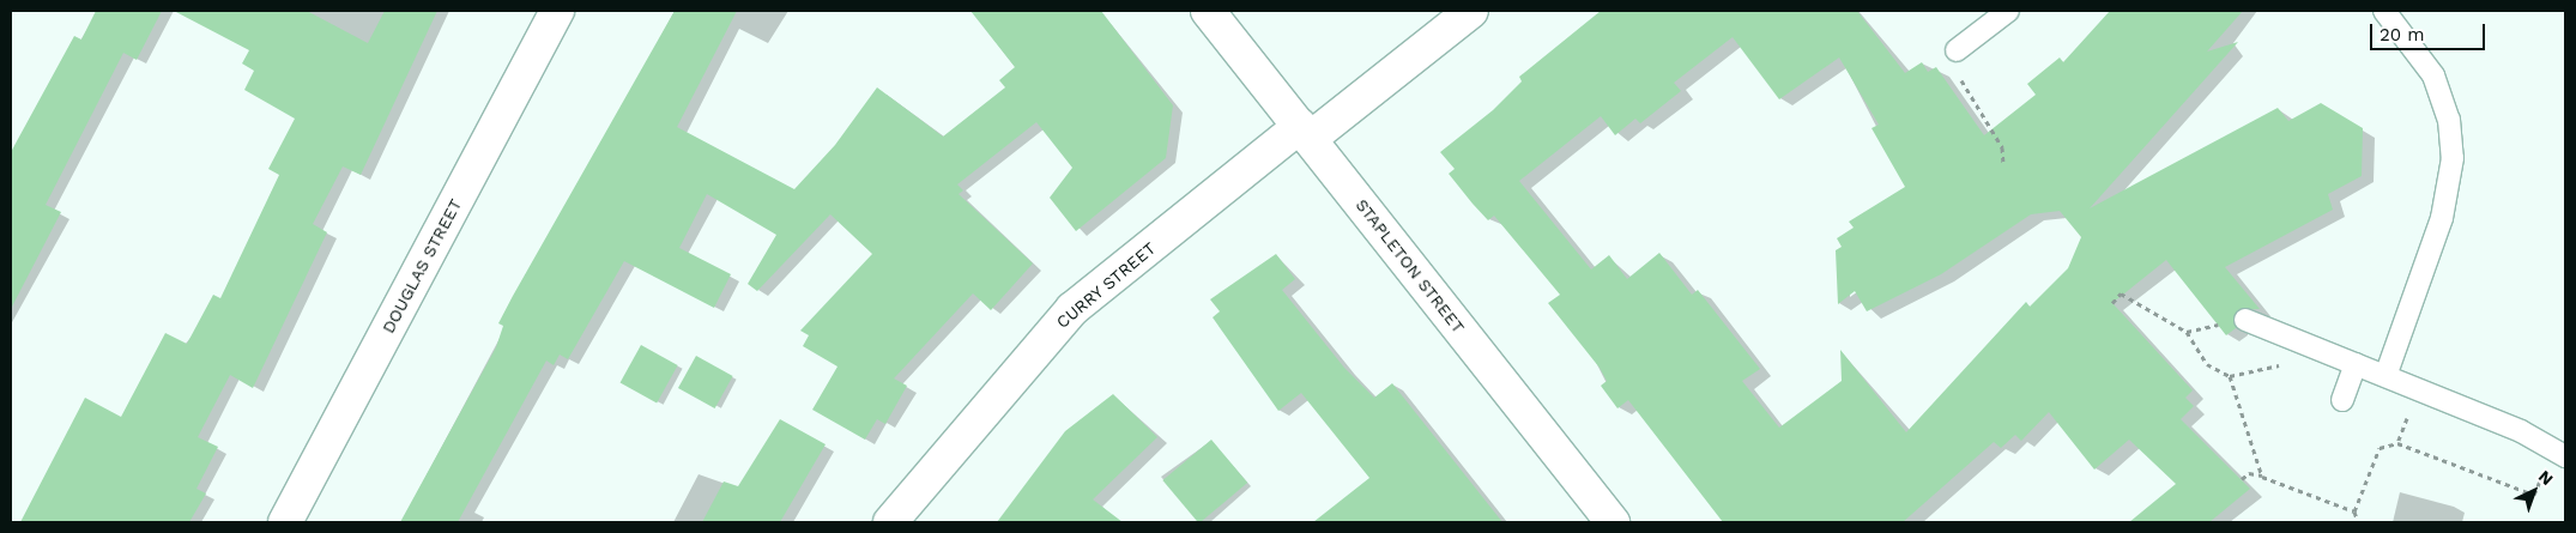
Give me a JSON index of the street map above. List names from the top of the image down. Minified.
{"streets":{"street":["DOUGLAS STREET","STAPLETON STREET","CURRY STREET"]},"crossings":[["STAPLETON STREET","CURRY STREET"]],"scale_bar":"20 m","north":"top right"}
